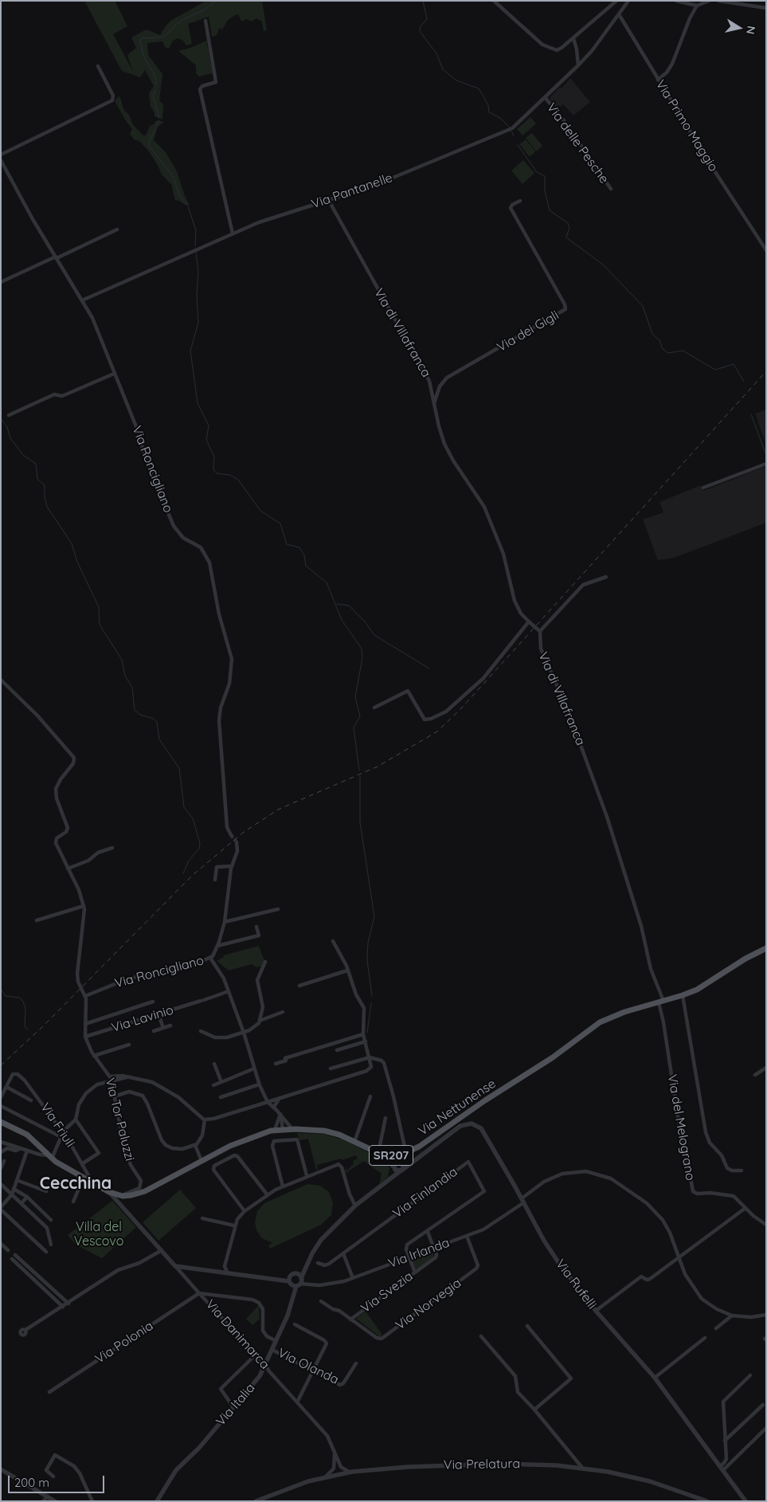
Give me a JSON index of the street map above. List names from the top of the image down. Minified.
{"streets":{"main road":["Via Nettunense","SR207"],"street":["Via Primo Maggio","Via delle Pesche","Via Pantanelle","Via dei Gigli","Via di Villafranca","Via Roncigliano","Via Lavinio","Via Tor Paluzzi","Via Friuli","Via del Melograno","Via Finlandia","Via Irlanda","Via Rufelli","Via Svezia","Via Norvegia","Via Danimarca","Via Polonia","Via Olanda","Via Italia","Via Prelatura"]},"crossings":[["Via Primo Maggio","Via Pantanelle"],["Via delle Pesche","Via Pantanelle"],["Via Pantanelle","Via di Villafranca"],["Via Pantanelle","Via Roncigliano"],["Via dei Gigli","Via di Villafranca"],["Via di Villafranca","Via Nettunense"],["Via di Villafranca","Via del Melograno"],["Via Roncigliano","Via Tor Paluzzi"],["Via Lavinio","Via Tor Paluzzi"],["Via Nettunense","Via Tor Paluzzi"],["Via Nettunense","Via Friuli"],["Via Nettunense","Via del Melograno"],["Via Finlandia","Via Irlanda"],["Via Irlanda","Via Rufelli"],["Via Irlanda","Via Svezia"],["Via Irlanda","Via Norvegia"],["Via Irlanda","Via Italia"],["Via Svezia","Via Norvegia"],["Via Danimarca","Via Polonia"],["Via Danimarca","Via Italia"],["Via Danimarca","Via Prelatura"],["Via Olanda","Via Italia"]],"districts":["Cecchina"],"parks":["Villa del Vescovo"],"scale_bar":"200 m","north":"right"}
